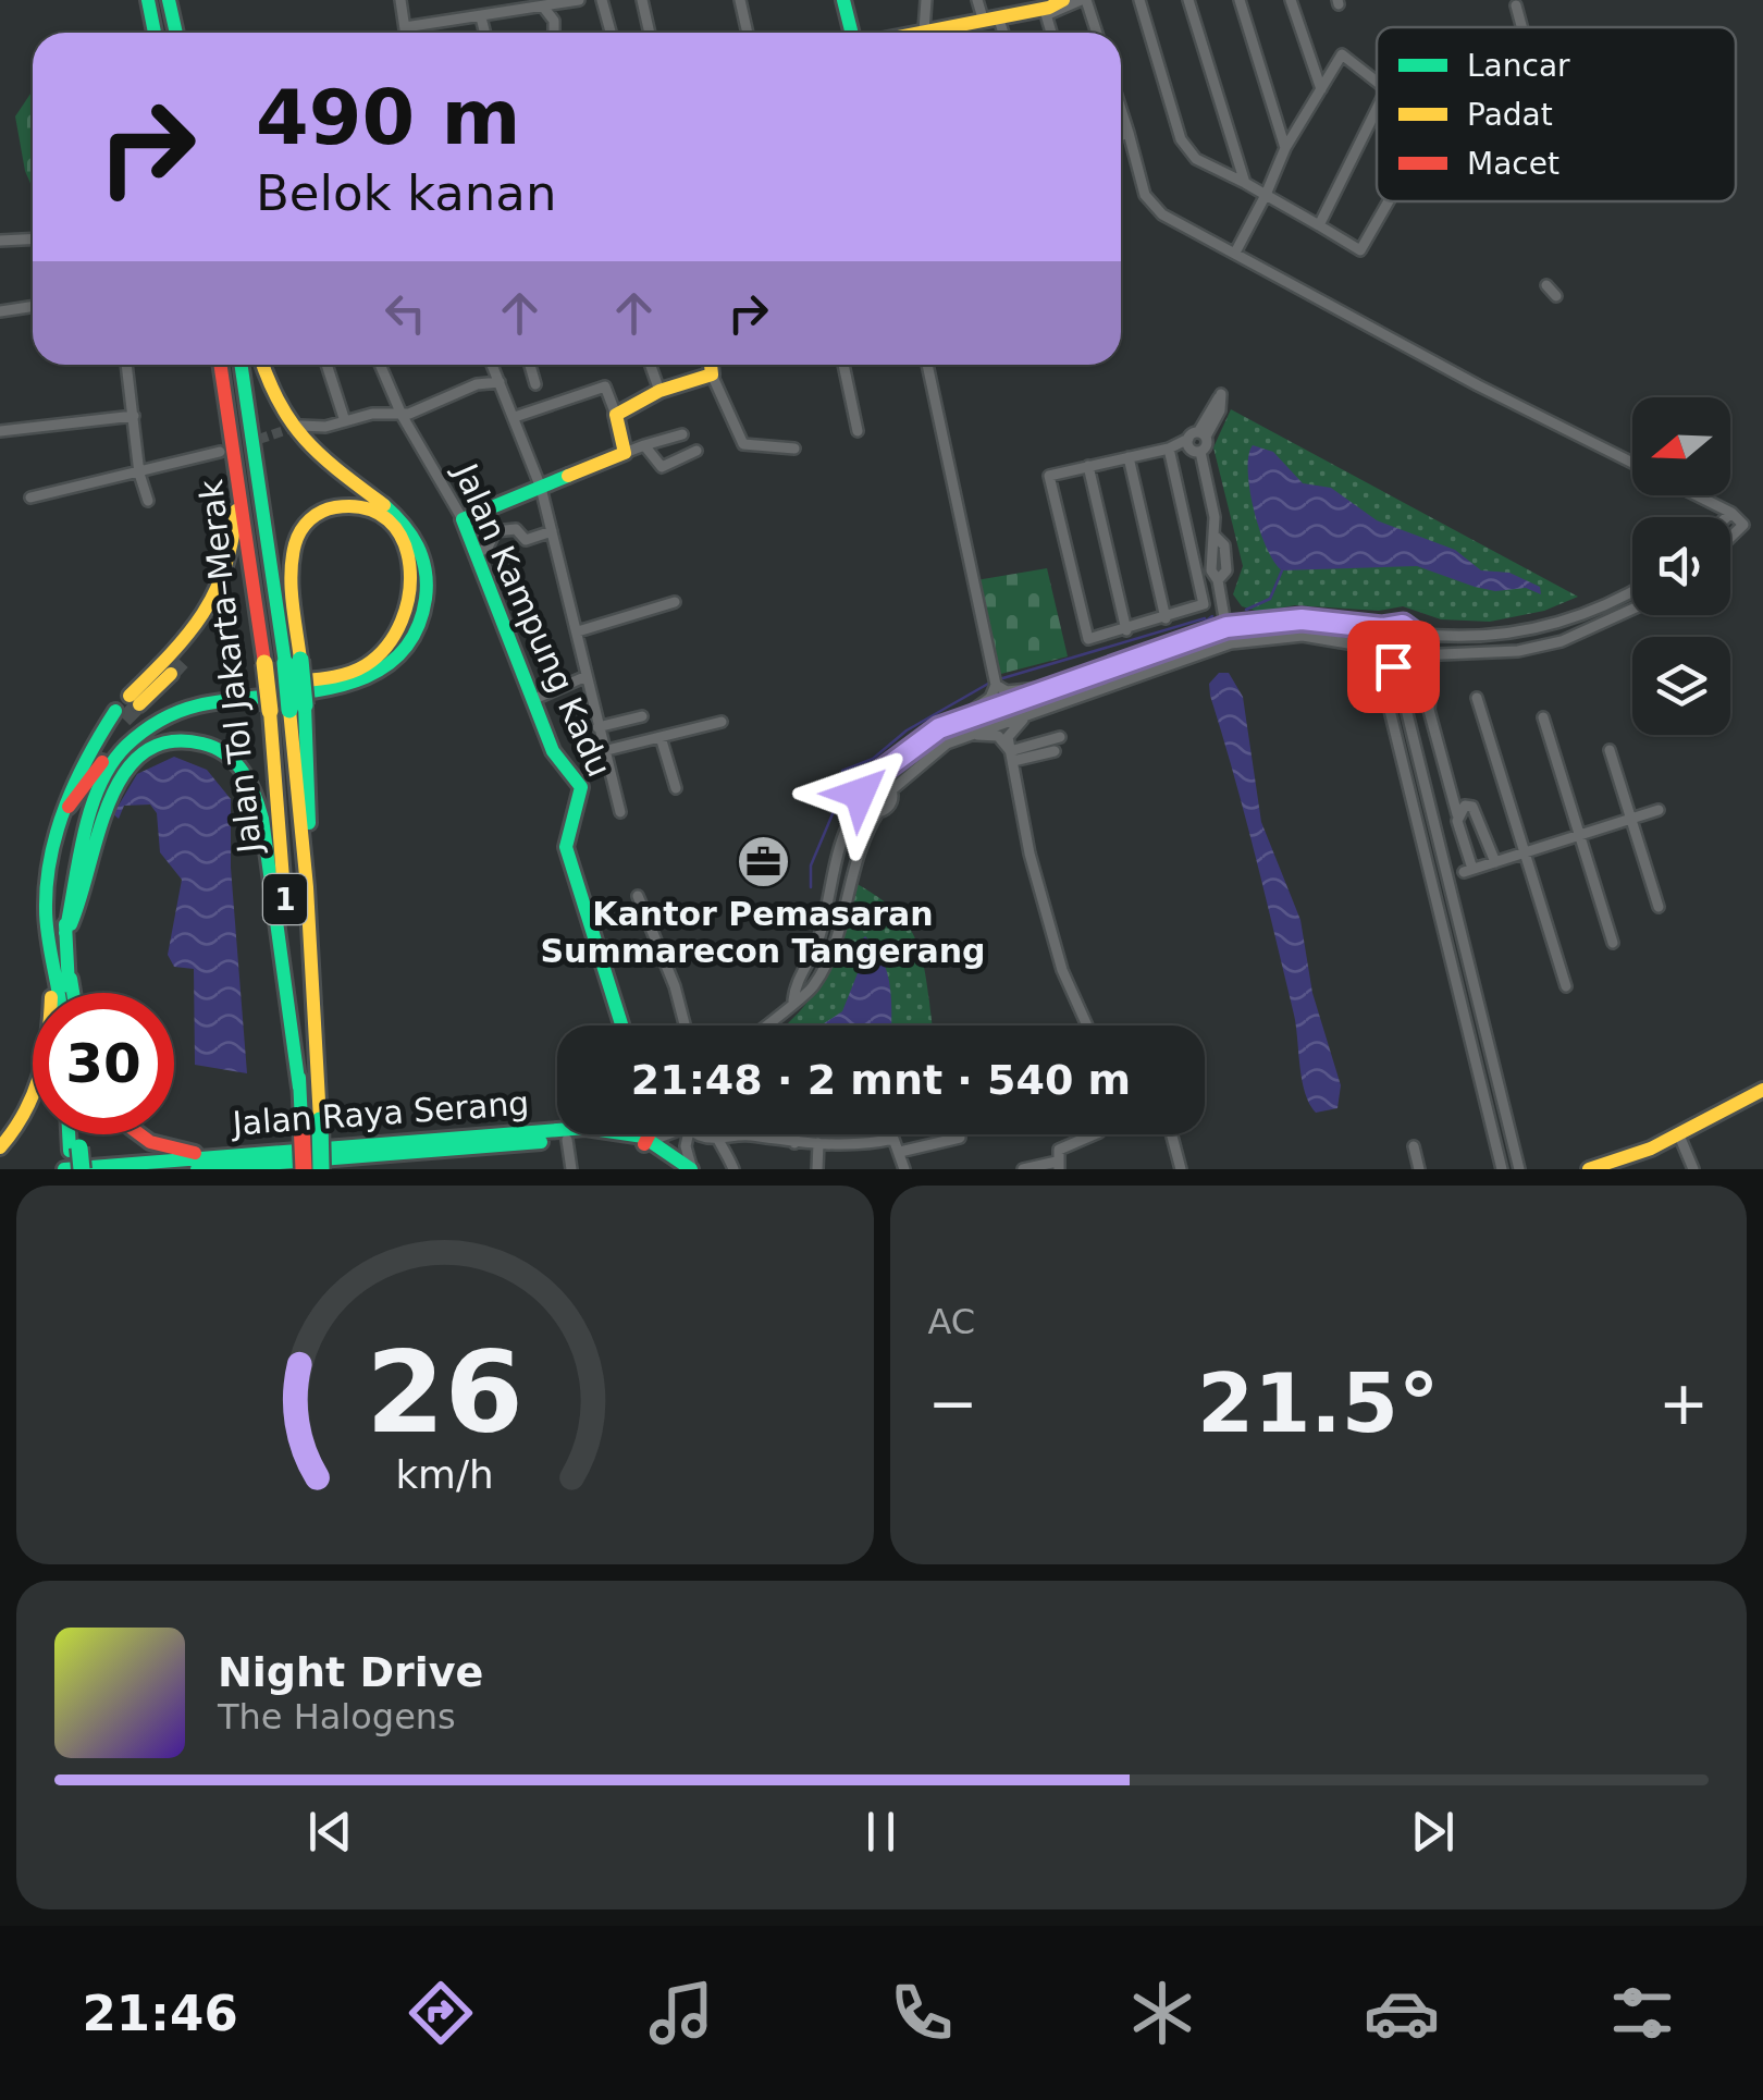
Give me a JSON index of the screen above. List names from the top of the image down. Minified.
{"streets":{"main road":["Jalan Kampung Kadu","Jalan Tol Jakarta–Merak","1","Jalan Raya Serang"]},"places":{"office":["Kantor Pemasaran Summarecon Tangerang"]},"legend":["Lancar","Padat","Macet"],"north":"left","page":{"turn":["490 m","Belok kanan"],"limit":"30","trip":"21:48 · 2 mnt · 540 m","tile":"AC","heat":["−","21.5°","+"],"song":["Night Drive","The Halogens"],"tabs":"21:46","gauge":["26","km/h"]}}
